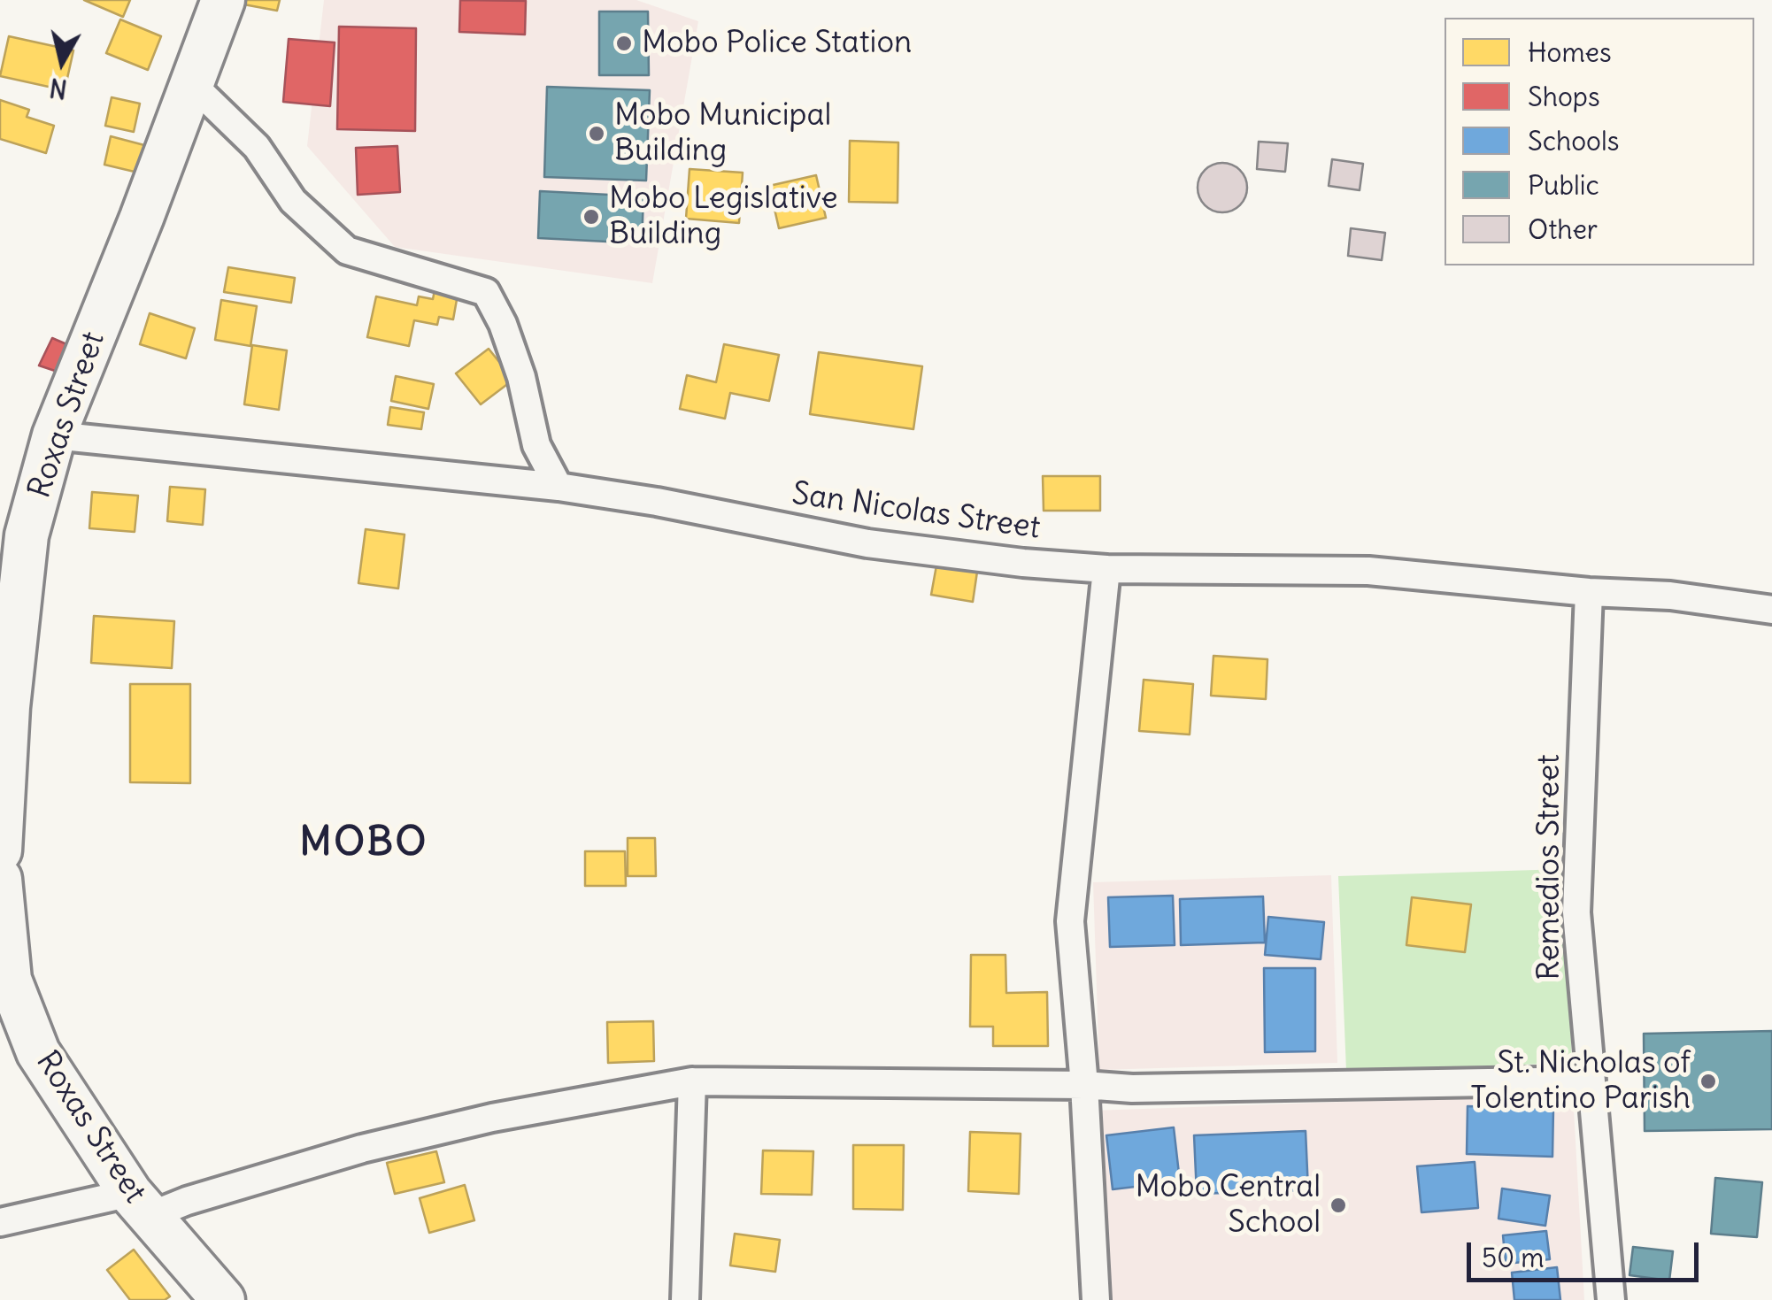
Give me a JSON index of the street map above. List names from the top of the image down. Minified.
{"streets":{"main road":["Roxas Street"],"street":["San Nicolas Street","Remedios Street"]},"crossings":[["Roxas Street","San Nicolas Street"],["San Nicolas Street","Remedios Street"]],"districts":["MOBO"],"places":["Mobo Police Station","Mobo Municipal Building","Mobo Legislative Building","St. Nicholas of Tolentino Parish","Mobo Central School"],"legend":["Homes","Shops","Schools","Public","Other"],"scale_bar":"50 m","north":"bottom"}
